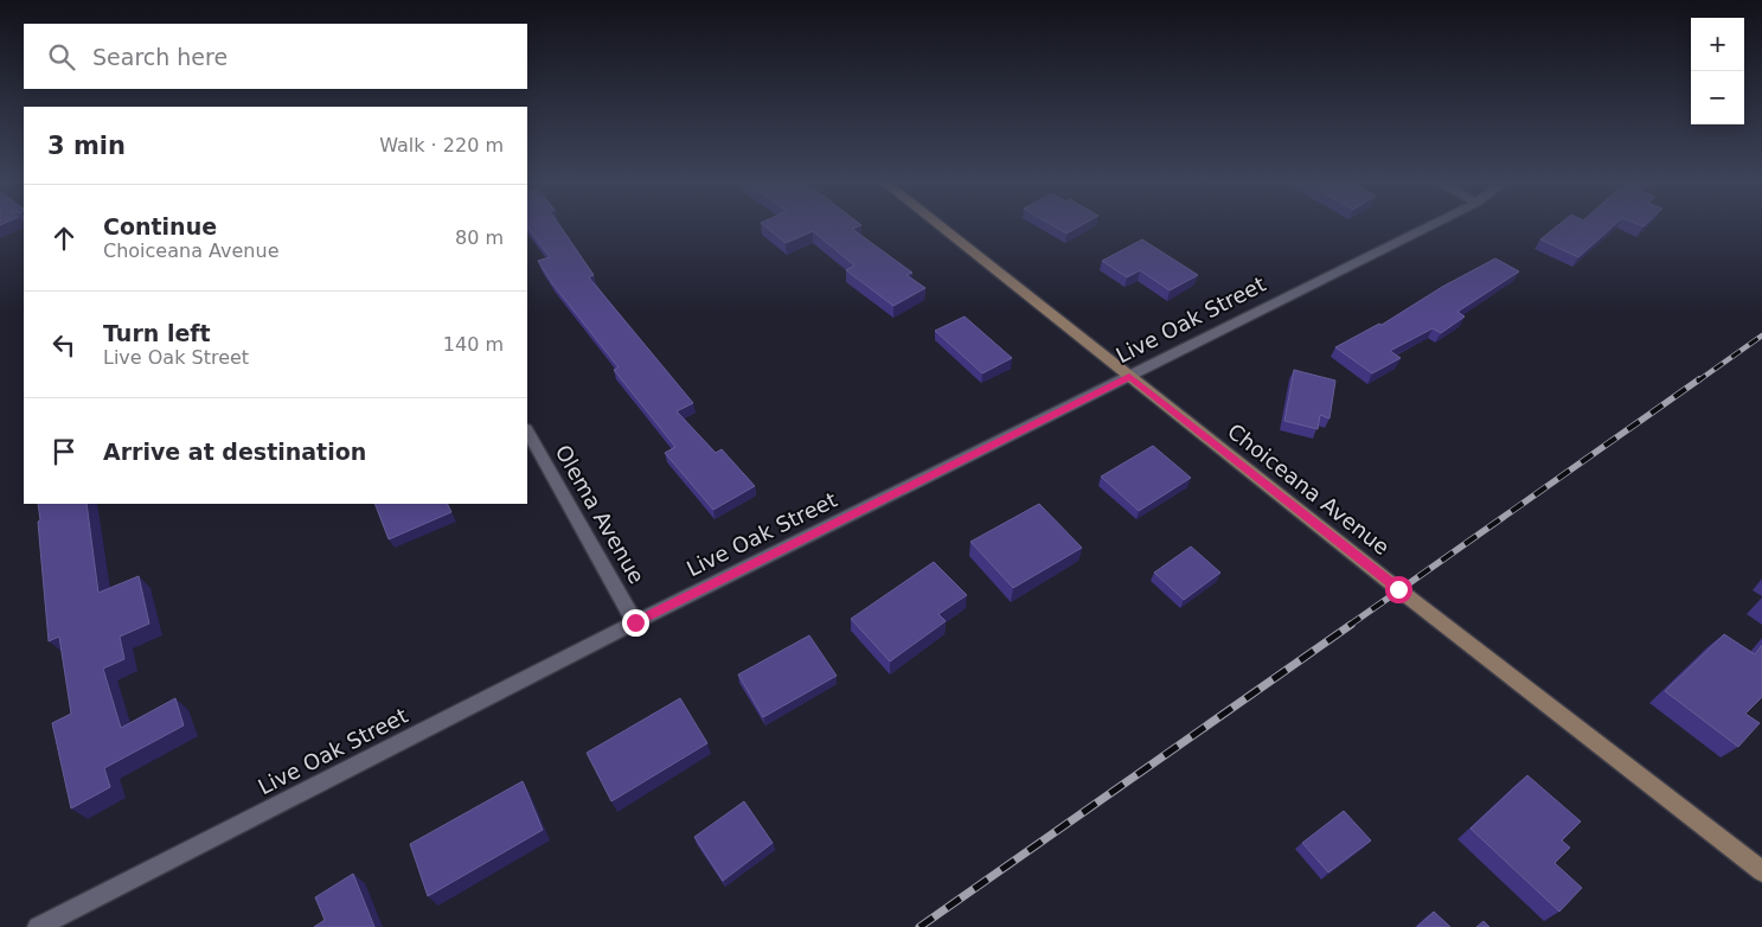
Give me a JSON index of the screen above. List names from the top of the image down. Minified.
{"streets":{"street":["Live Oak Street","Choiceana Avenue","Olema Avenue"]},"crossings":[["Live Oak Street","Choiceana Avenue"],["Live Oak Street","Olema Avenue"]],"page":{"map_buttons":["+","−"],"search":"Search here","heading":["3 min","Walk · 220 m"],"list":[["Continue","Choiceana Avenue","80 m"],["Turn left","Live Oak Street","140 m"],"Arrive at destination"]}}
